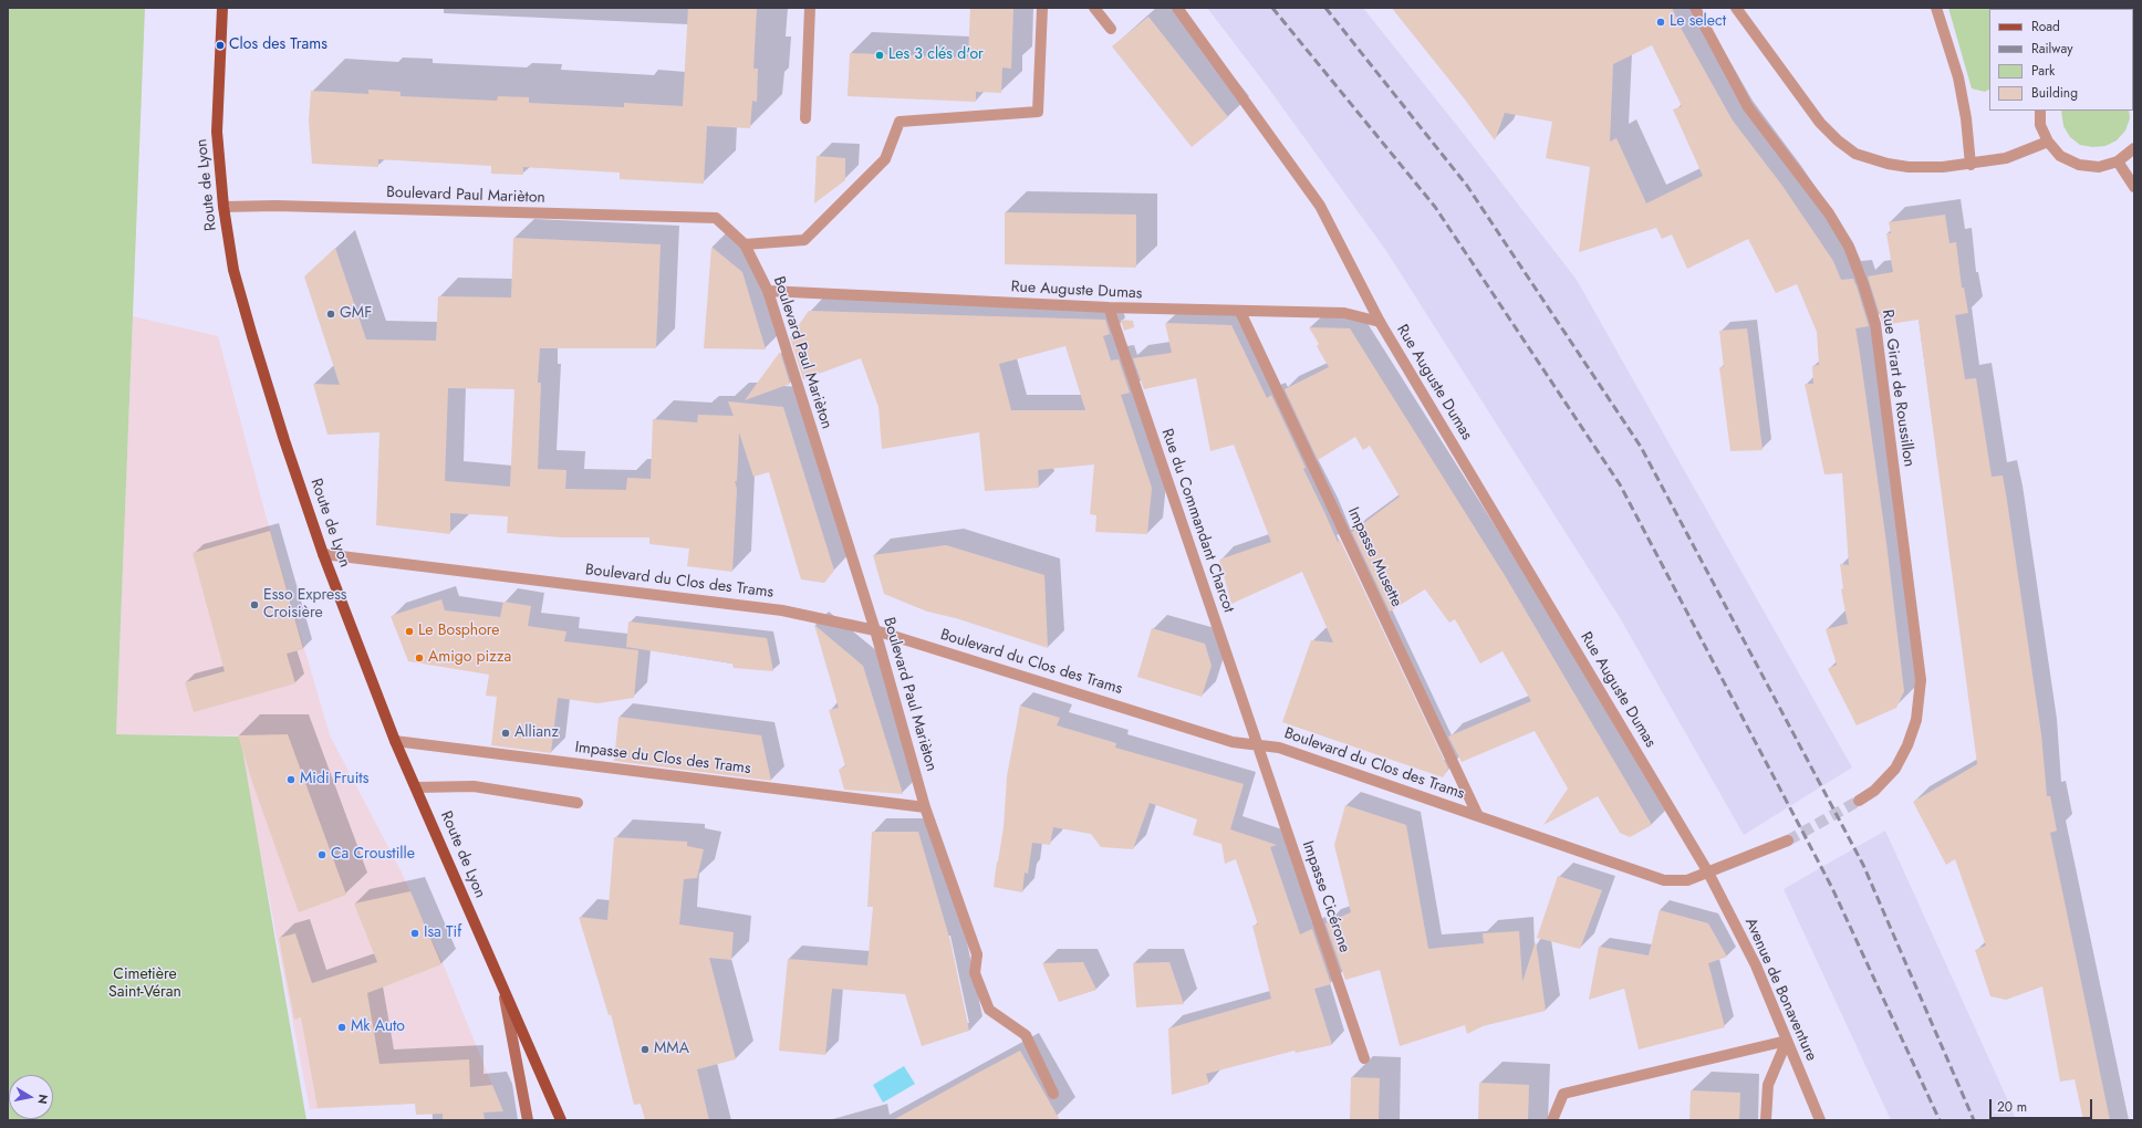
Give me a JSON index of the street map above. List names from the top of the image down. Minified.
{"streets":{"main road":["Route de Lyon"],"street":["Boulevard Paul Marièton","Rue Auguste Dumas","Rue Girart de Roussillon","Rue du Commandant Charcot","Impasse Musette","Boulevard du Clos des Trams","Impasse du Clos des Trams","Impasse Cicérone","Avenue de Bonaventure"]},"crossings":[["Route de Lyon","Boulevard Paul Marièton"],["Route de Lyon","Boulevard du Clos des Trams"],["Route de Lyon","Impasse du Clos des Trams"],["Boulevard Paul Marièton","Rue Auguste Dumas"],["Boulevard Paul Marièton","Boulevard du Clos des Trams"],["Boulevard Paul Marièton","Impasse du Clos des Trams"],["Rue Auguste Dumas","Rue du Commandant Charcot"],["Rue Auguste Dumas","Impasse Musette"],["Rue Auguste Dumas","Boulevard du Clos des Trams"],["Rue Auguste Dumas","Avenue de Bonaventure"],["Rue du Commandant Charcot","Boulevard du Clos des Trams"],["Rue du Commandant Charcot","Impasse Cicérone"],["Impasse Musette","Boulevard du Clos des Trams"],["Boulevard du Clos des Trams","Impasse Cicérone"],["Boulevard du Clos des Trams","Avenue de Bonaventure"]],"parks":["Cimetière Saint-Véran"],"places":["Le select","Clos des Trams","Les 3 clés d'or","GMF","Esso Express Croisière","Le Bosphore","Amigo pizza","Allianz","Midi Fruits","Ca Croustille","Isa Tif","Mk Auto","MMA"],"legend":["Road","Railway","Park","Building"],"scale_bar":"20 m","north":"right"}
